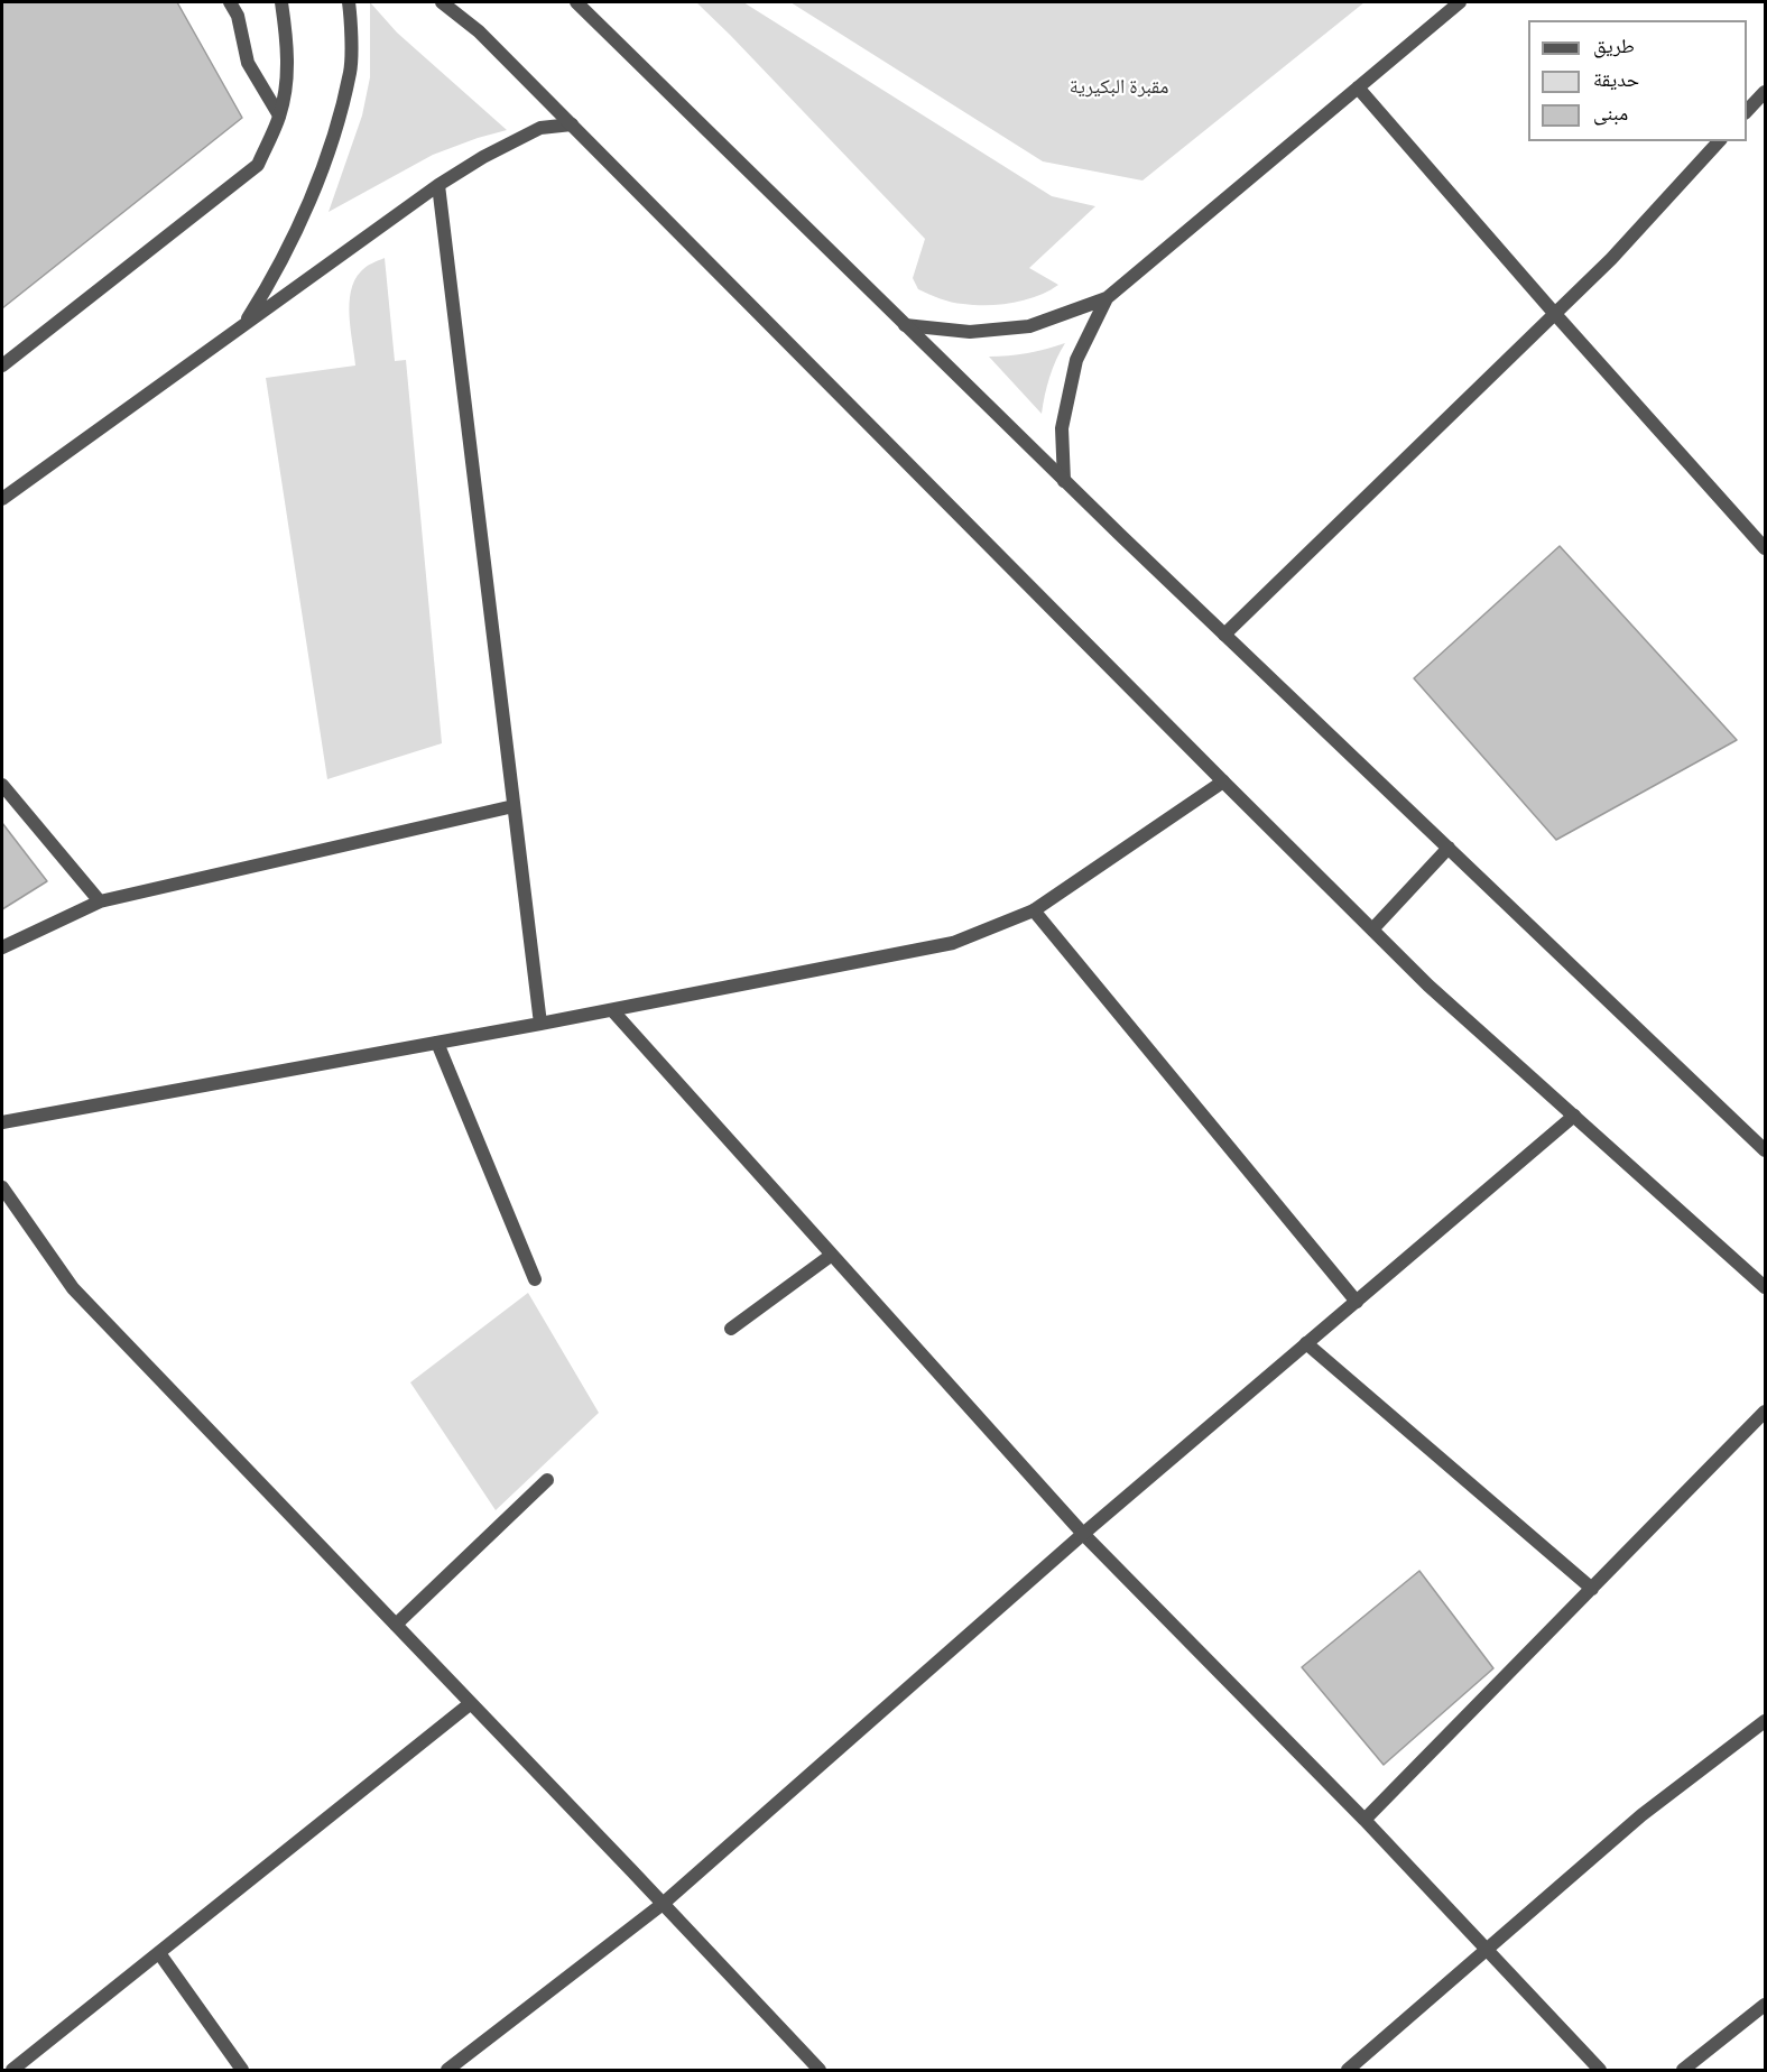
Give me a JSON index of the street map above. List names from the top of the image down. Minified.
{"parks":["مقبرة البكيرية"],"legend":["طريق","حديقة","مبنى"]}
